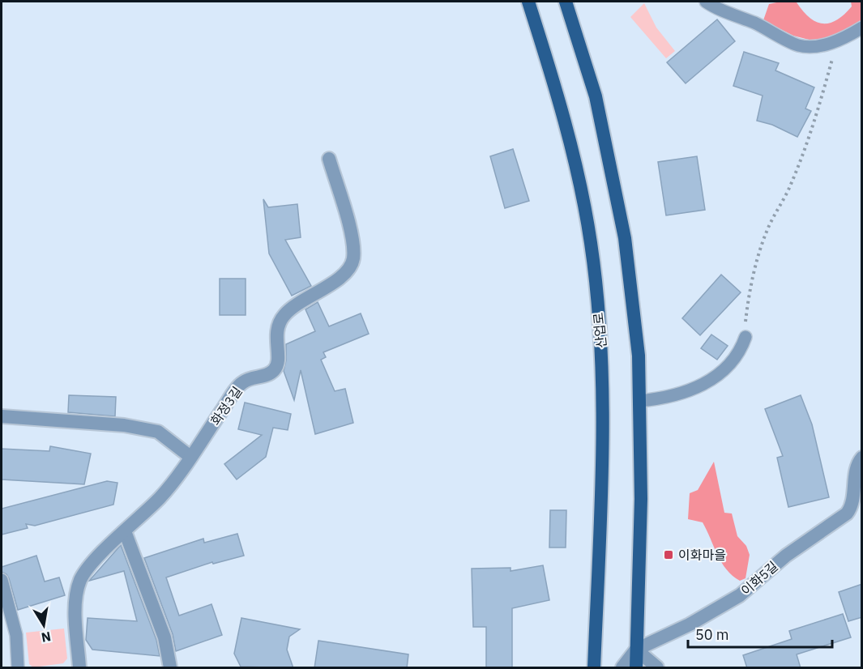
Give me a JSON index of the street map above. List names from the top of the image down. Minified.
{"streets":{"main road":["산업로"],"street":["화정3길","이화5길"]},"places":{"transit":["이화마을"]},"scale_bar":"50 m","north":"bottom"}
